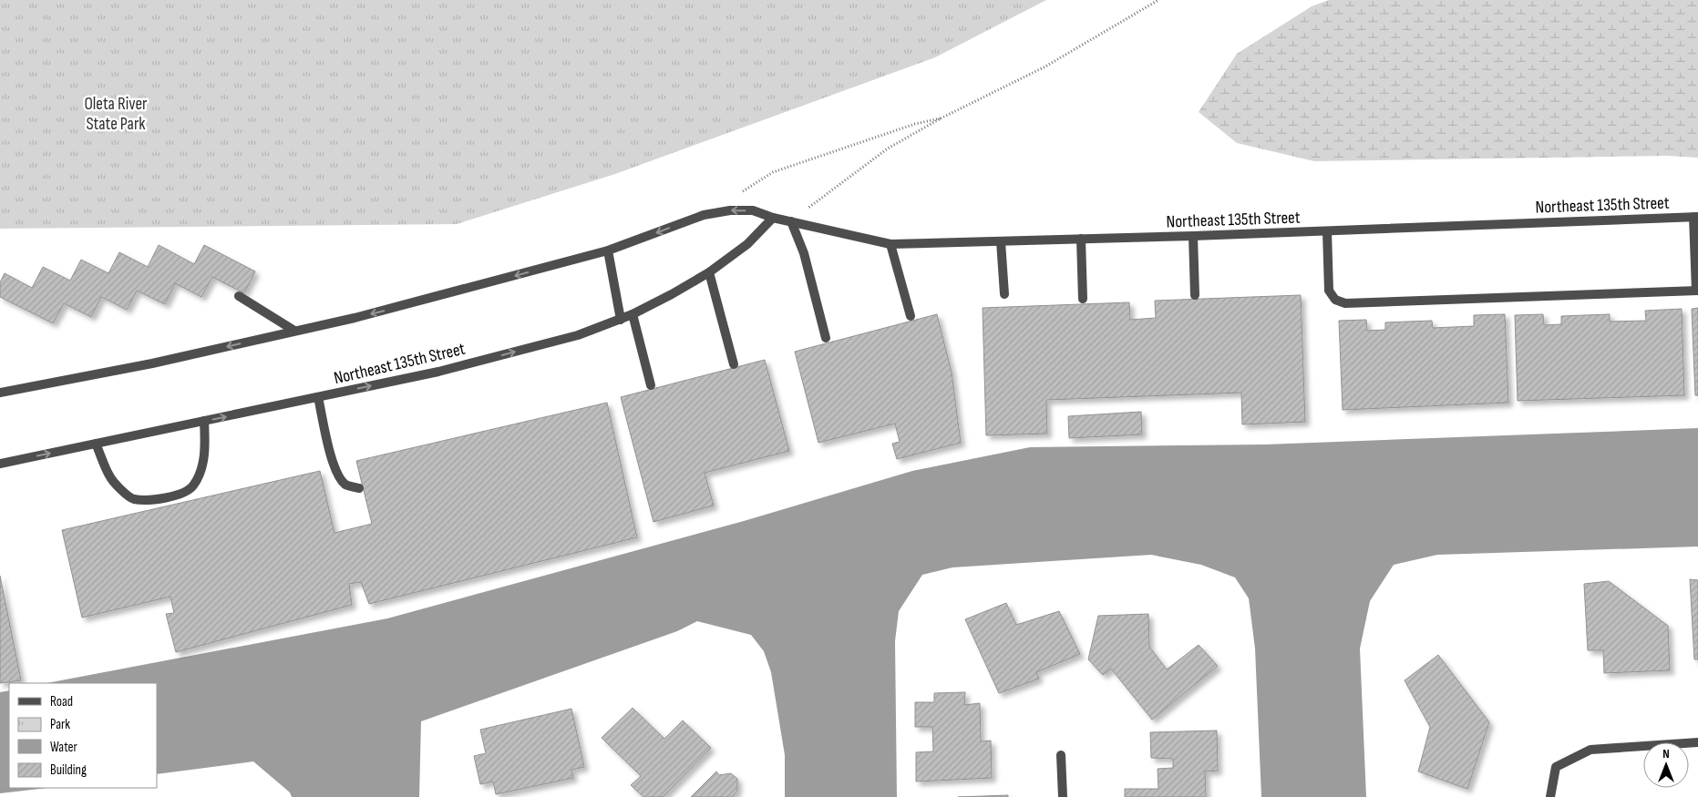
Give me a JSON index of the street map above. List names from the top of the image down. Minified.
{"streets":{"street":["Northeast 135th Street"]},"parks":["Oleta River State Park"],"legend":["Road","Park","Water","Building"],"north":"top"}
